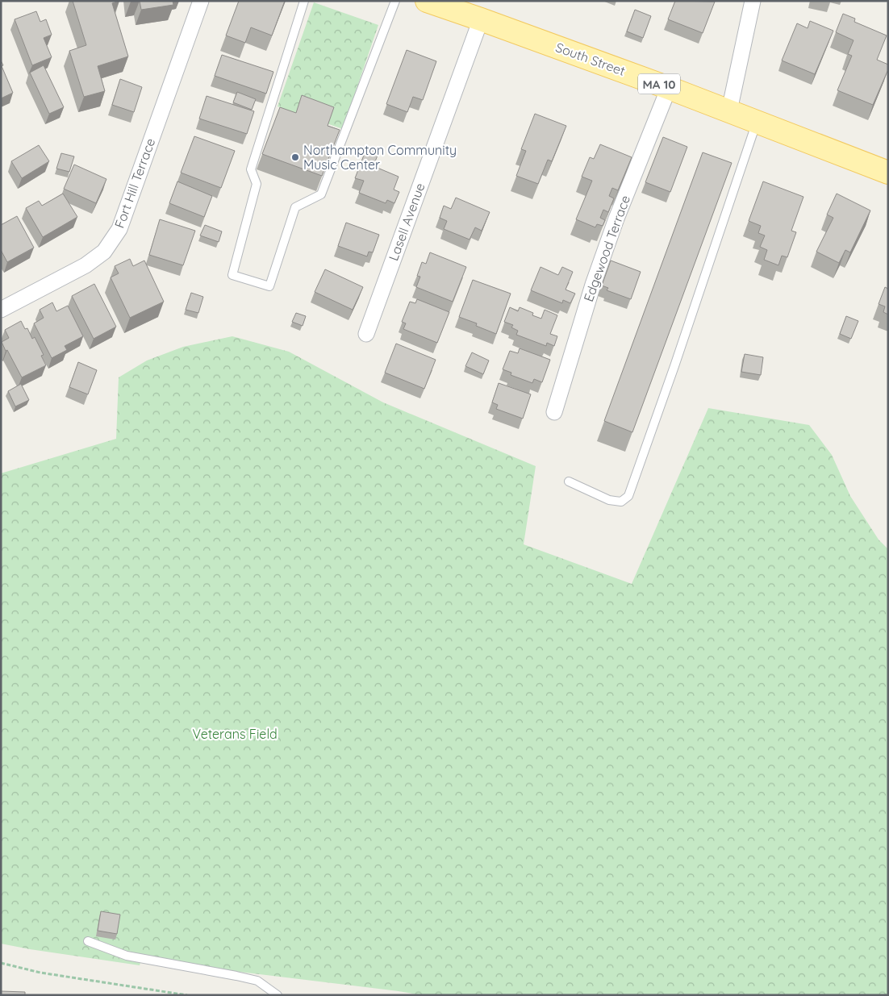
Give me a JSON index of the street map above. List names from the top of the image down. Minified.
{"streets":{"main road":["South Street","MA 10"],"street":["Fort Hill Terrace","Lasell Avenue","Edgewood Terrace"]},"crossings":[["South Street","Lasell Avenue"],["South Street","Edgewood Terrace"]],"parks":["Veterans Field"],"places":["Northampton Community Music Center"]}
